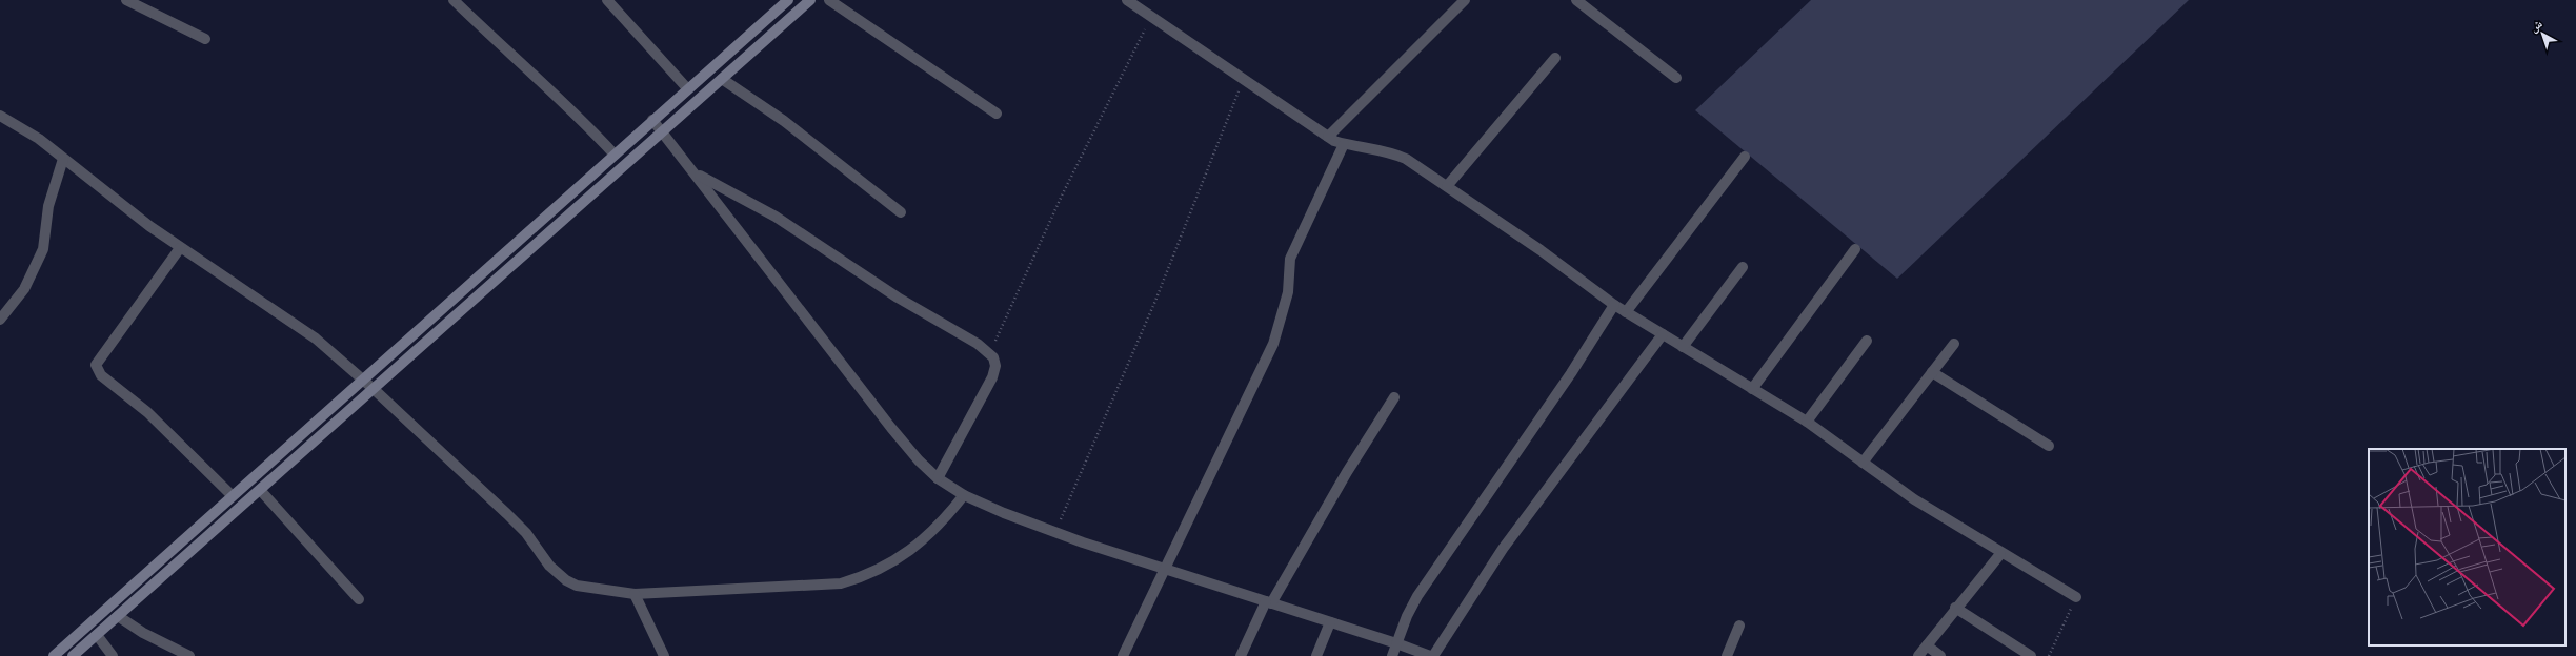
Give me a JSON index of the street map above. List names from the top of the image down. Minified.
{"north":"top left"}
